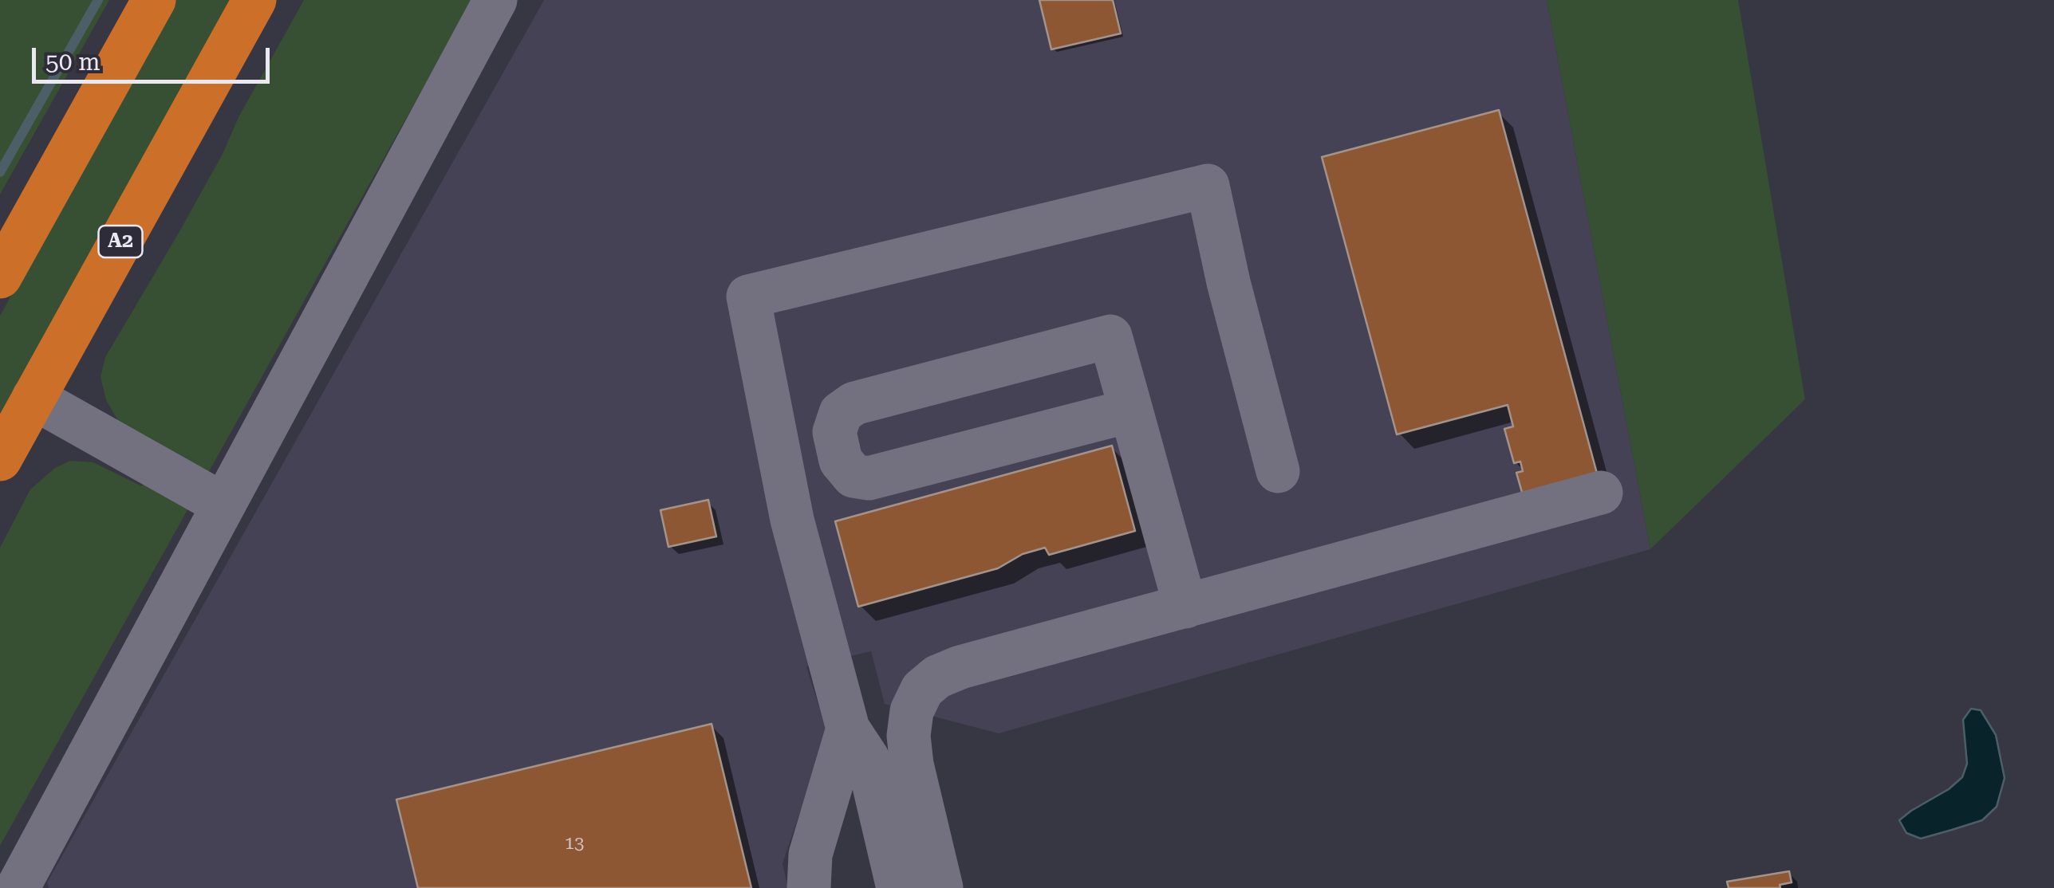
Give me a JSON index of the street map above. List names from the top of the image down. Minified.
{"streets":{"highway":["A2"]},"house_numbers":["13"],"scale_bar":"50 m"}
